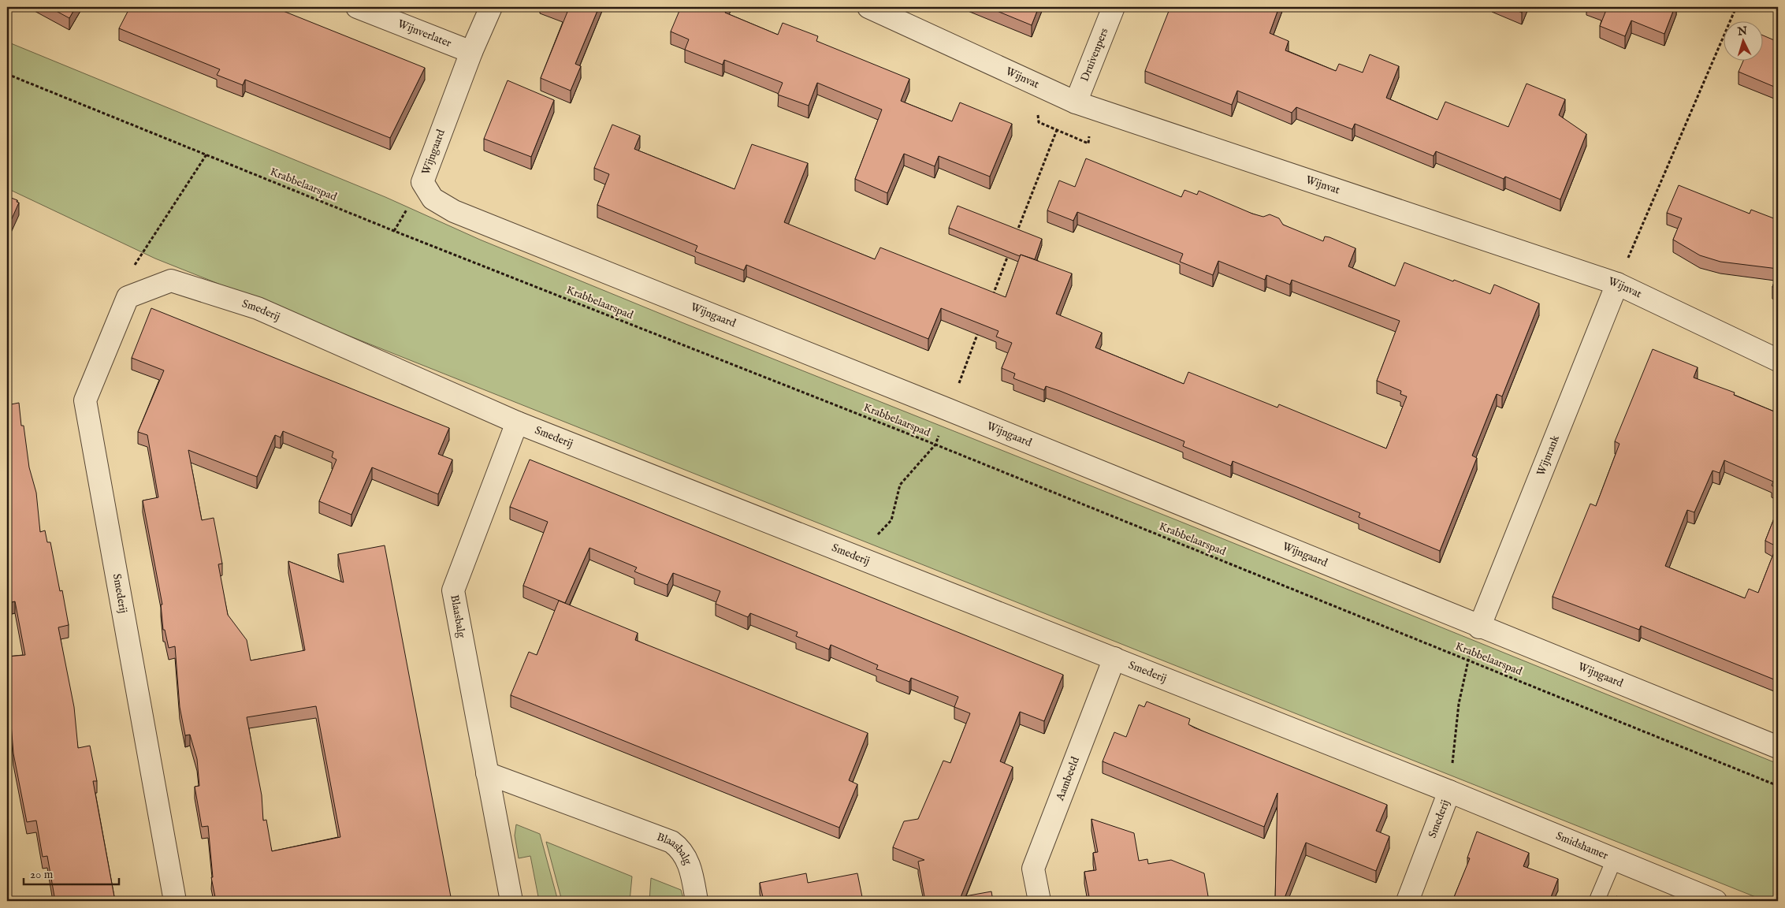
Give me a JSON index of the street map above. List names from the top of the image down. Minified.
{"streets":{"street":["Wijnverlater","Druivenpers","Wijnvat","Wijngaard","Smederij","Wijnrank","Blaasbalg","Aambeeld","Smidshamer"],"path":["Krabbelaarspad"]},"crossings":[["Wijnverlater","Wijngaard"],["Druivenpers","Wijnvat"],["Wijnvat","Wijnrank"],["Wijngaard","Wijnrank"],["Smederij","Blaasbalg"],["Smederij","Aambeeld"],["Smederij","Smidshamer"]],"scale_bar":"20 m","north":"top"}
